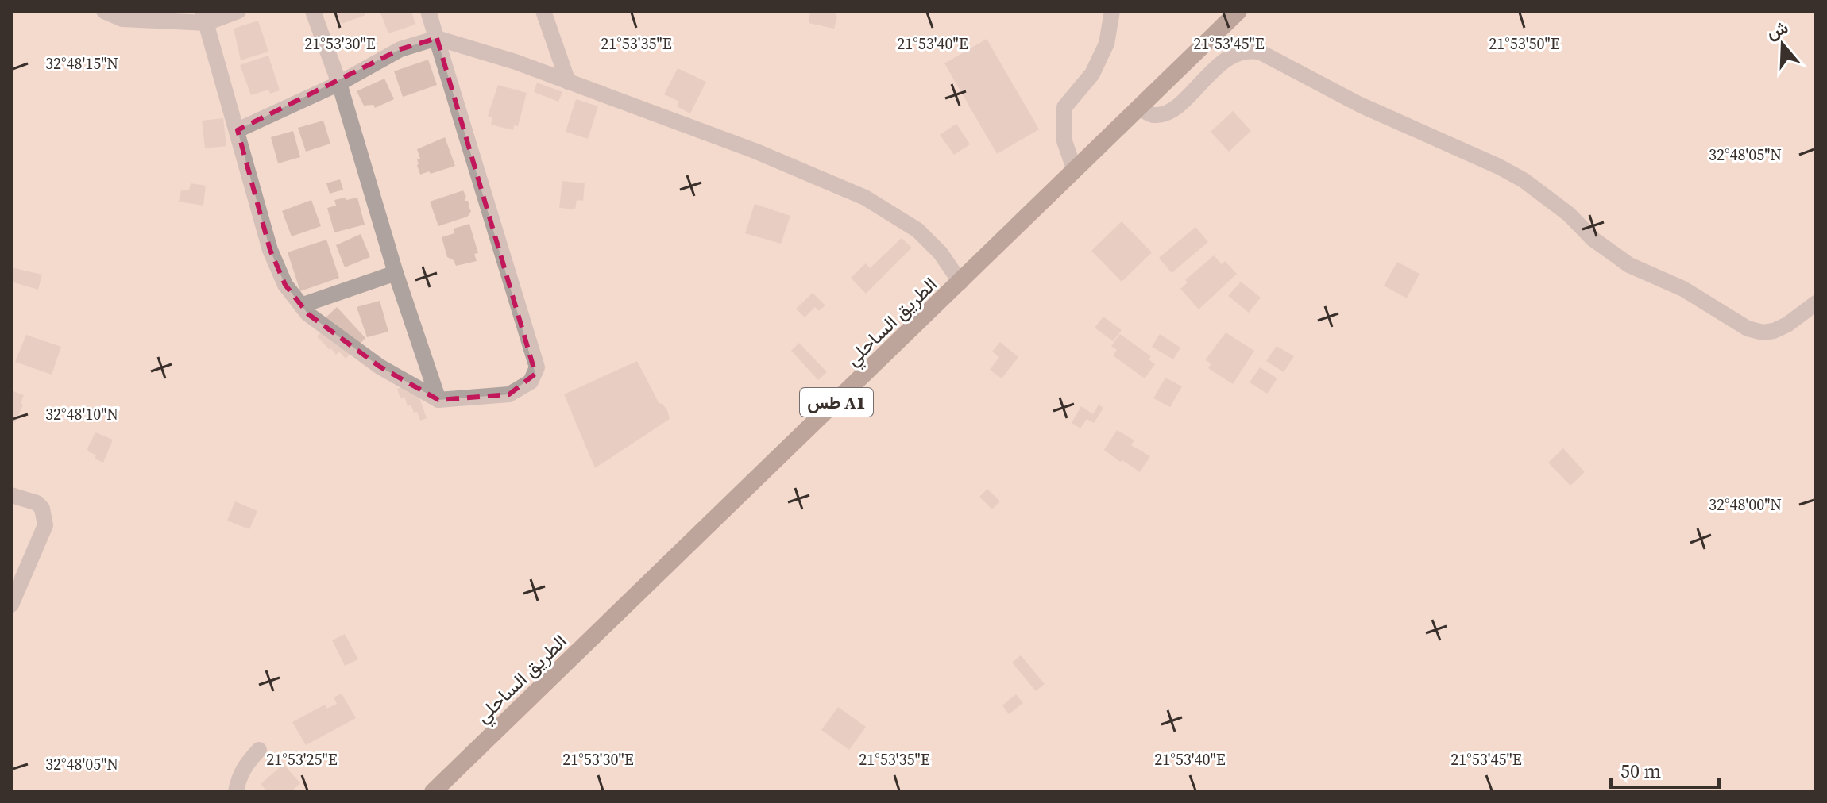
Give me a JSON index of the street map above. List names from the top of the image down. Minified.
{"streets":{"highway":["الطريق الساحلي","طس A1"]},"scale_bar":"50 m","north":"top","coordinates":["21°53'35\"E","21°53'45\"E","21°53'30\"E","21°53'40\"E","21°53'50\"E","32°48'15\"N","32°48'05\"N","32°48'10\"N","32°48'00\"N","21°53'25\"E"]}
